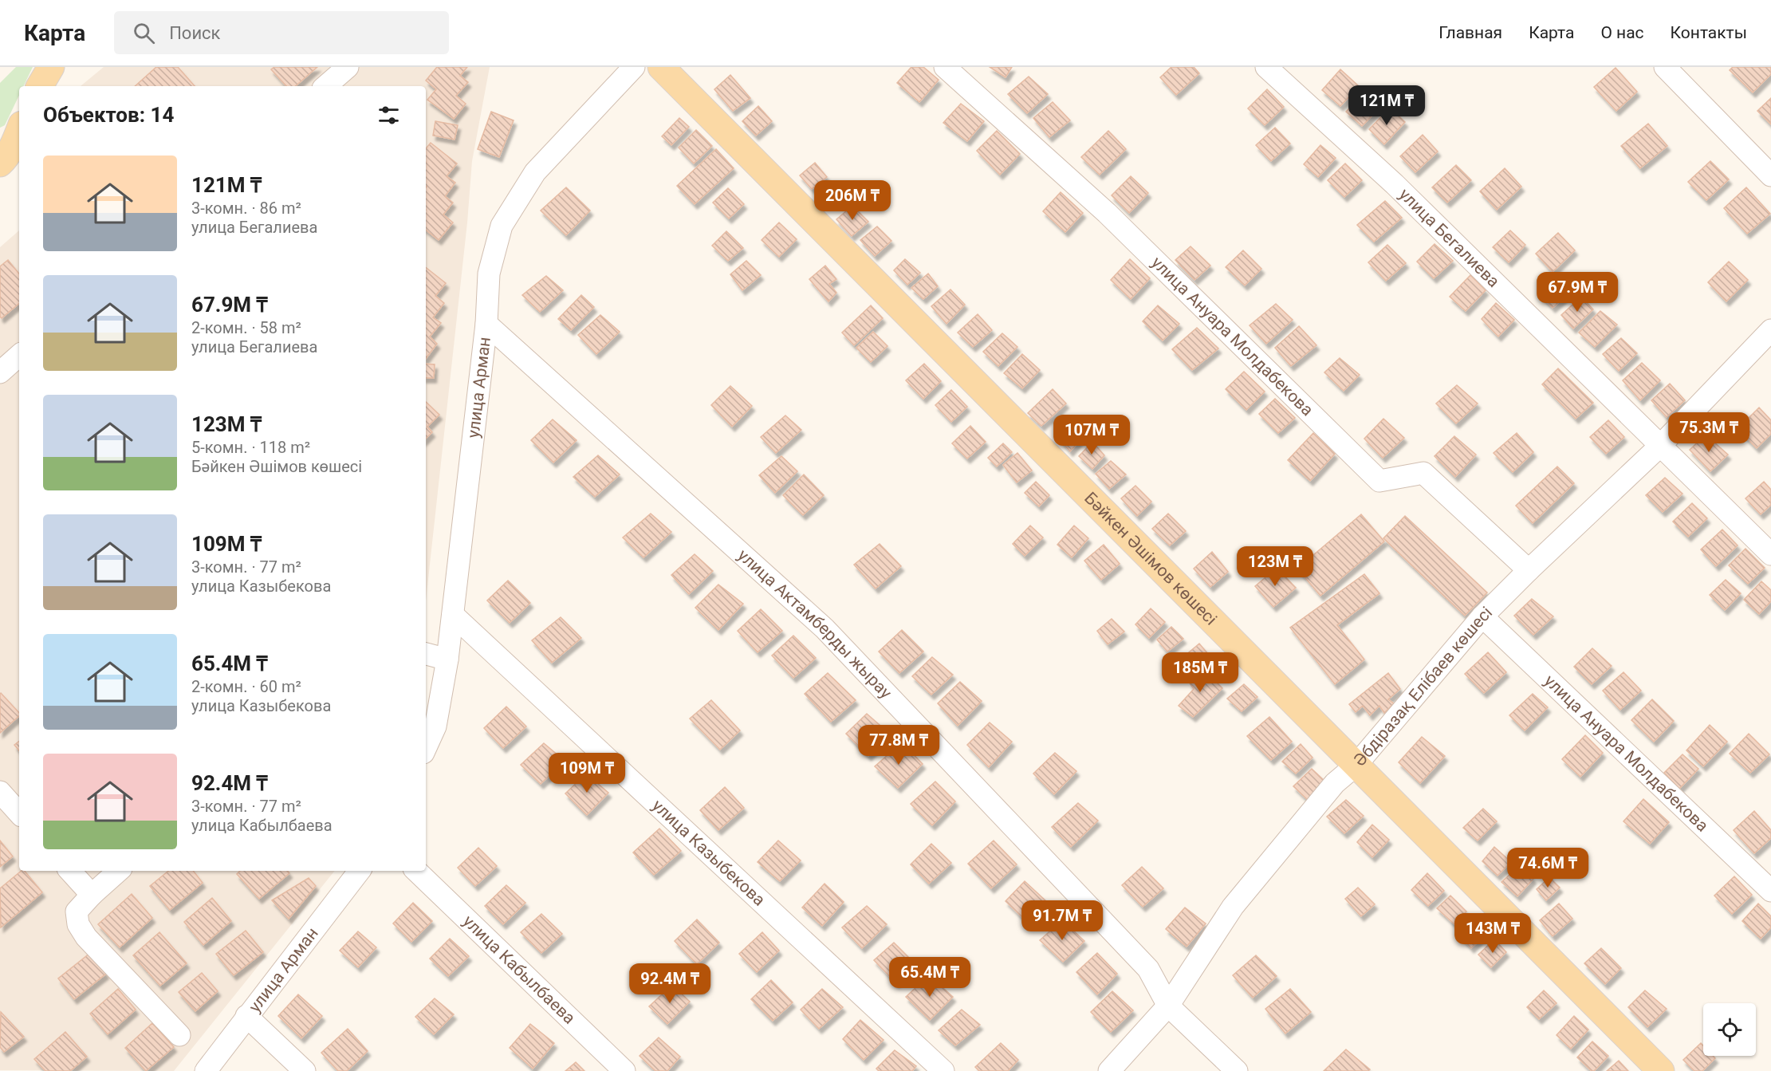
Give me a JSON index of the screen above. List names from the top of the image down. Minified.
{"streets":{"main road":["Бәйкен Әшімов көшесі"],"street":["улица Бегалиева","улица Ануара Молдабекова","улица Арман","улица Актамберды жырау","Әбдіразақ Елібаев көшесі","улица Казыбекова","улица Кабылбаева"]},"crossings":[["улица Бегалиева","Әбдіразақ Елібаев көшесі"],["улица Ануара Молдабекова","Әбдіразақ Елібаев көшесі"],["улица Арман","улица Актамберды жырау"],["улица Арман","улица Казыбекова"],["Бәйкен Әшімов көшесі","Әбдіразақ Елібаев көшесі"],["улица Актамберды жырау","Әбдіразақ Елібаев көшесі"]],"page":{"header":"Карта","search":"Поиск","nav":["Главная","Карта","О нас","Контакты"],"price":["121M ₸","206M ₸","67.9M ₸","75.3M ₸","107M ₸","123M ₸","185M ₸","77.8M ₸","109M ₸","74.6M ₸","91.7M ₸","143M ₸","65.4M ₸","92.4M ₸"],"heading":"Объектов: 14","list":[{"name":"121M ₸","note":"3-комн. · 86 m² · улица Бегалиева"},{"name":"67.9M ₸","note":"2-комн. · 58 m² · улица Бегалиева"},{"name":"123M ₸","note":"5-комн. · 118 m² · Бәйкен Әшімов көшесі"},{"name":"109M ₸","note":"3-комн. · 77 m² · улица Казыбекова"},{"name":"65.4M ₸","note":"2-комн. · 60 m² · улица Казыбекова"},{"name":"92.4M ₸","note":"3-комн. · 77 m² · улица Кабылбаева"}]}}
